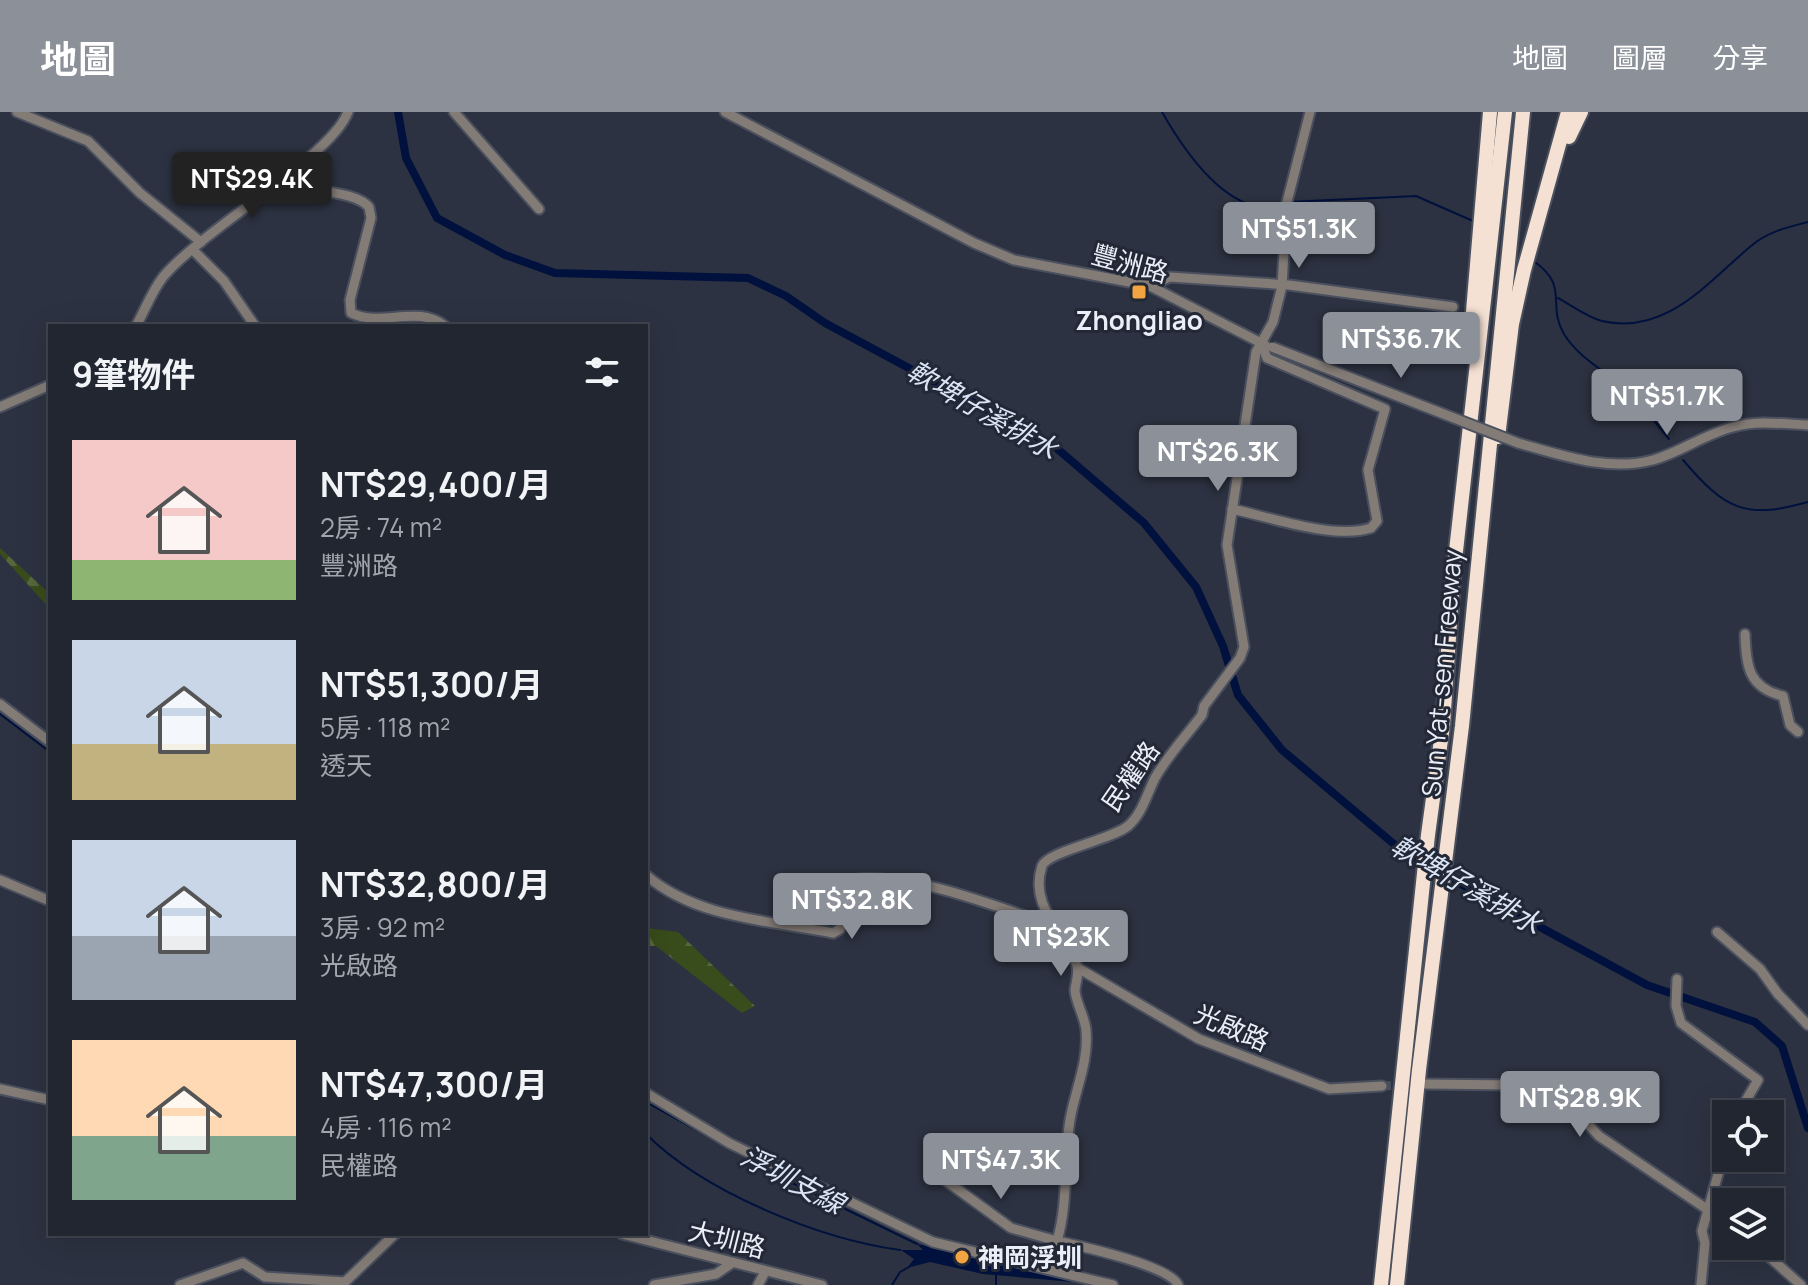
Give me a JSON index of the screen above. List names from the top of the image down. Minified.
{"streets":{"highway":["Sun Yat-sen Freeway"],"street":["豐洲路","民權路","光啟路","大圳路"]},"crossings":[["民權路","光啟路"]],"water":["軟埤仔溪排水","浮圳支線"],"places":{"transit":["Zhongliao"],"other":["神岡浮圳"]},"page":{"header":"地圖","nav":["地圖","圖層","分享"],"price":["NT$29.4K","NT$51.3K","NT$36.7K","NT$51.7K","NT$26.3K","NT$32.8K","NT$23K","NT$28.9K","NT$47.3K"],"heading":"9筆物件","list":[{"name":"NT$29,400/月","note":"2房 · 74 m² · 豐洲路"},{"name":"NT$51,300/月","note":"5房 · 118 m² · 透天"},{"name":"NT$32,800/月","note":"3房 · 92 m² · 光啟路"},{"name":"NT$47,300/月","note":"4房 · 116 m² · 民權路"}]}}
